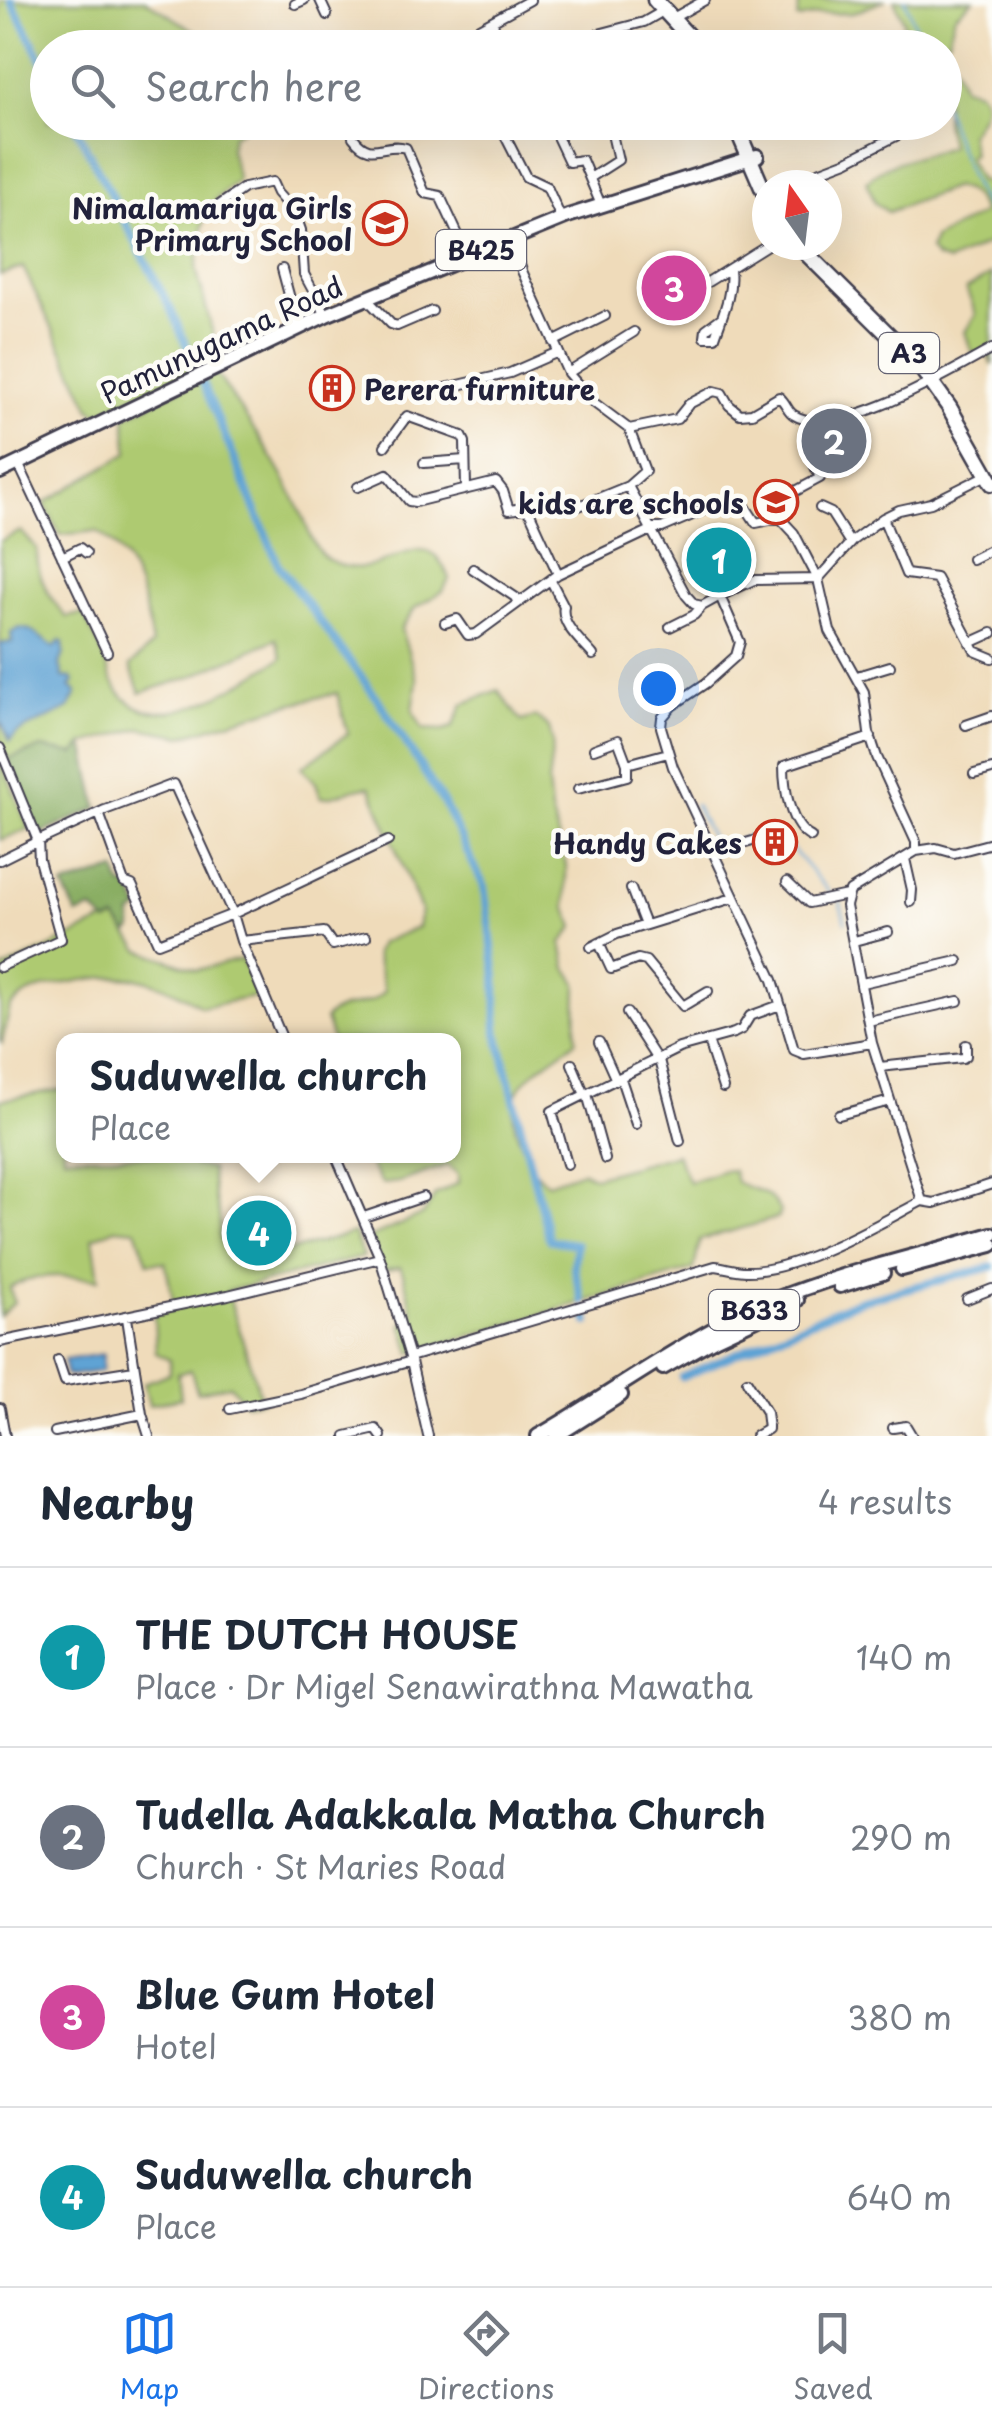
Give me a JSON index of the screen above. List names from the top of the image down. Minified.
{"streets":{"highway":["A3"],"main road":["B425","Pamunugama Road","B633"]},"places":{"school or university":["Nimalamariya Girls Primary School","kids are schools"],"building":["Perera furniture","Handy Cakes"]},"north":"top","page":{"search":"Search here","pins":["3","2","1","4"],"popup":["Suduwella church","Place"],"heading":["Nearby","4 results"],"list":[{"mark":"1","name":"THE DUTCH HOUSE","note":"Place · Dr Migel Senawirathna Mawatha","value":"140 m"},{"mark":"2","name":"Tudella Adakkala Matha Church","note":"Church · St Maries Road","value":"290 m"},{"mark":"3","name":"Blue Gum Hotel","note":"Hotel","value":"380 m"},{"mark":"4","name":"Suduwella church","note":"Place","value":"640 m"}],"nav":["Map","Directions","Saved"]}}
